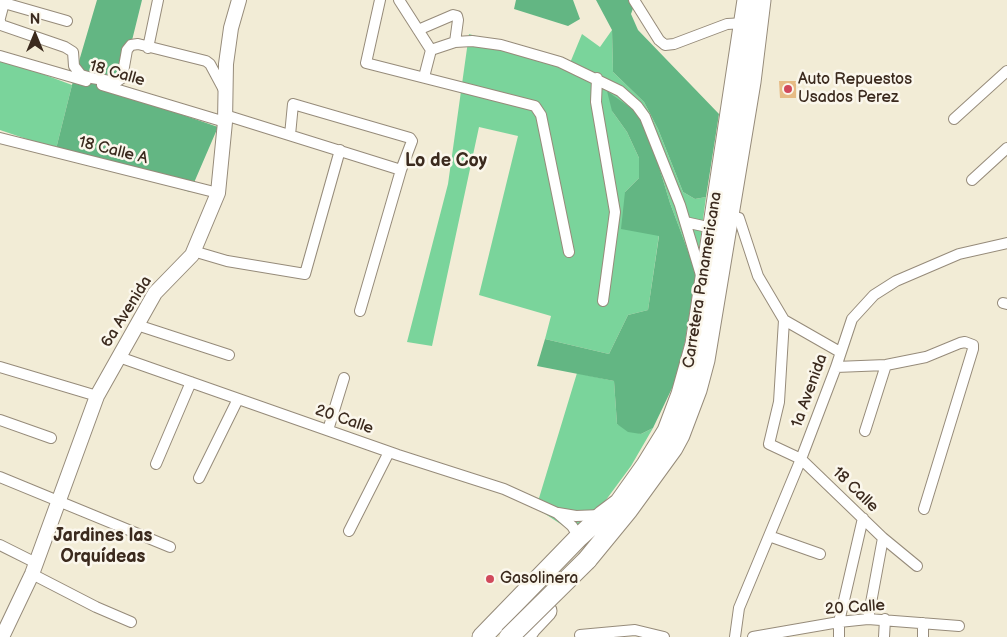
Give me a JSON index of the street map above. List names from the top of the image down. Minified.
{"streets":{"highway":["Carretera Panamericana"],"street":["18 Calle","18 Calle A","6a Avenida","1a Avenida","20 Calle"]},"crossings":[["18 Calle","6a Avenida"],["18 Calle","1a Avenida"],["18 Calle A","6a Avenida"],["Carretera Panamericana","20 Calle"],["6a Avenida","20 Calle"]],"districts":["Lo de Coy","Jardines las Orquídeas"],"places":["Auto Repuestos Usados Perez","Gasolinera"],"north":"top"}
